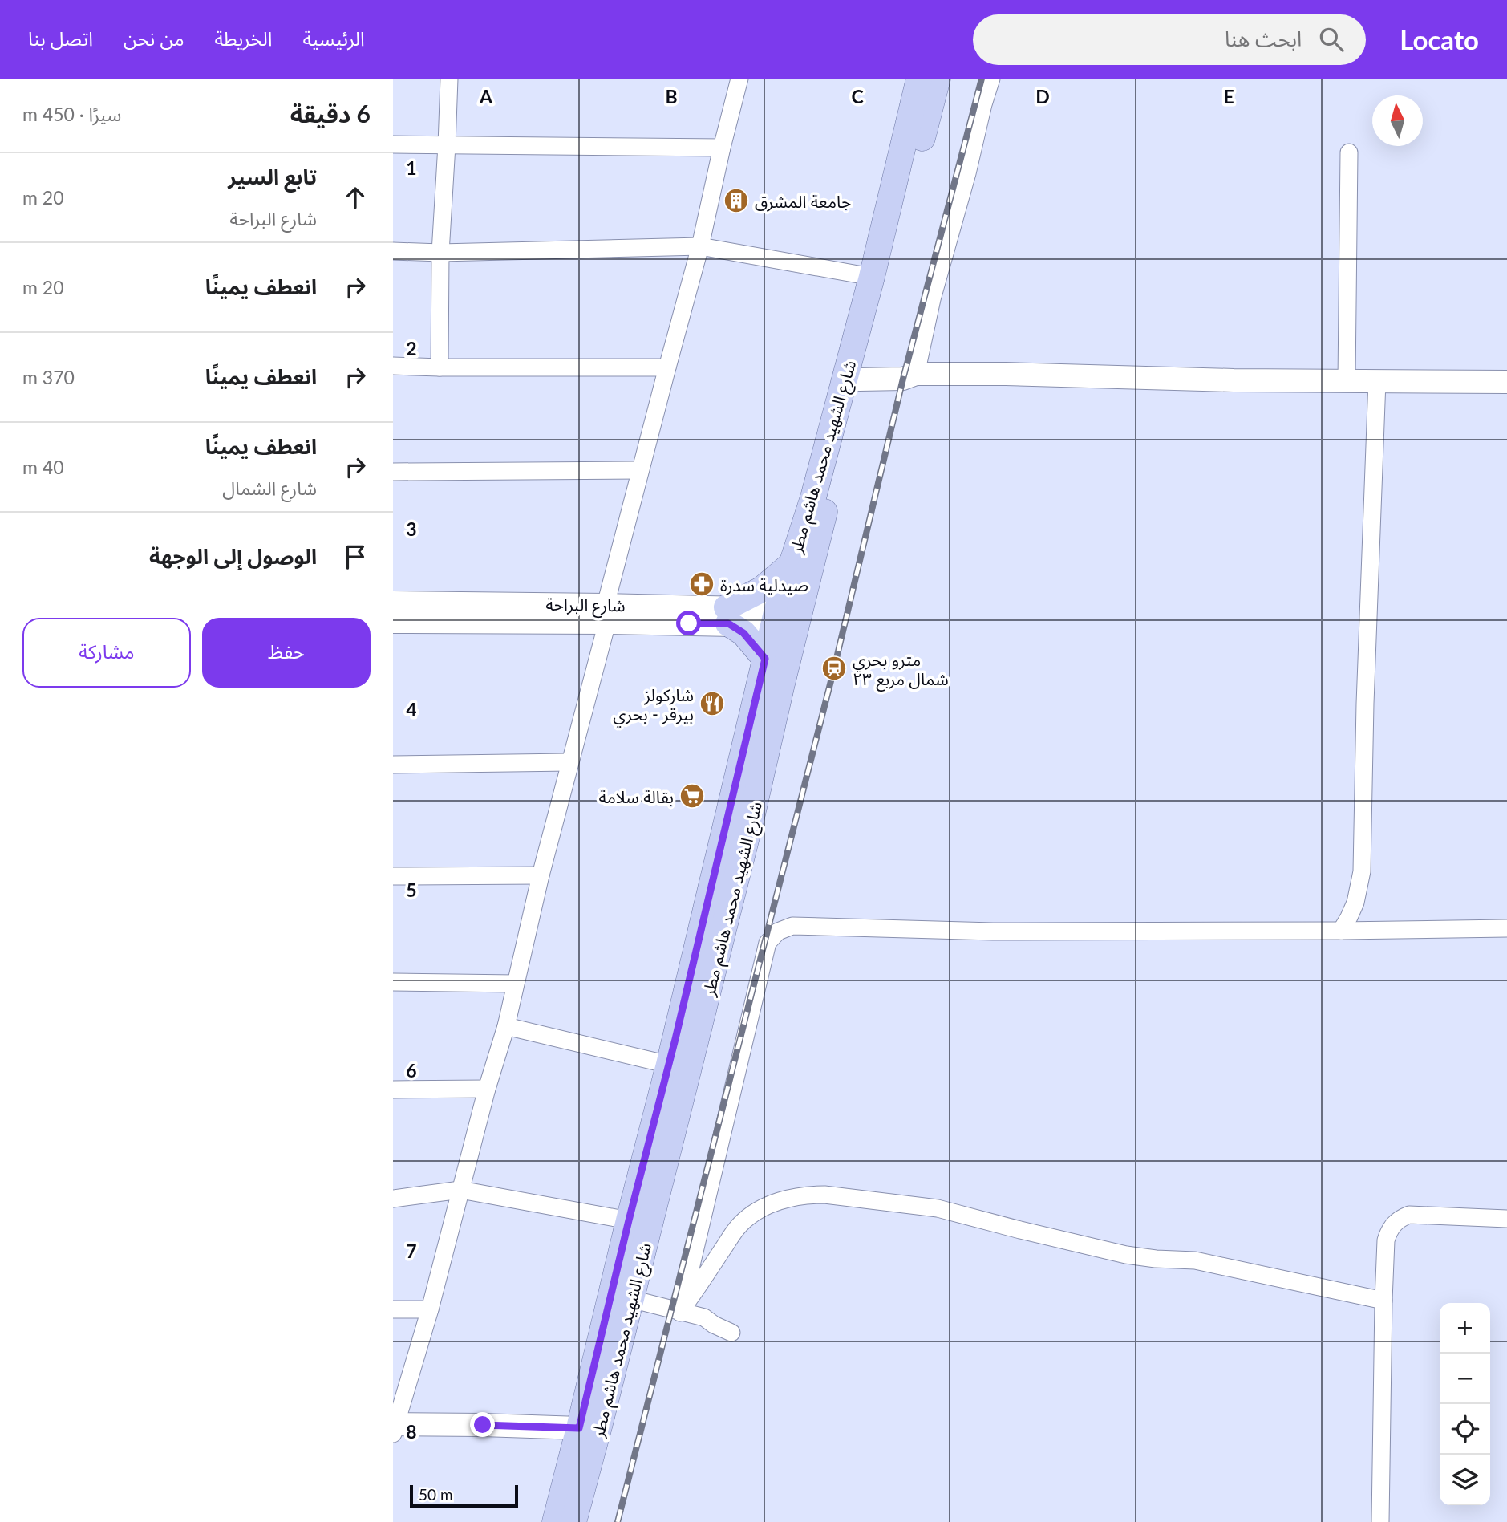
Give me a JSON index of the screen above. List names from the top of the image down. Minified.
{"streets":{"main road":["شارع الشهيد محمد هاشم مطر"],"street":["شارع البراحة"]},"crossings":[["شارع الشهيد محمد هاشم مطر","شارع البراحة"]],"places":{"building":["جامعة المشرق"],"pharmacy":["صيدلية سدرة"],"station":["مترو بحري شمال مربع ٢٣"],"restaurant":["شاركولز بيرقر - بحري"],"supermarket":["بقالة سلامة"]},"scale_bar":"50 m","north":"top","page":{"header":"Locato","search":"ابحث هنا","nav":["الرئيسية","الخريطة","من نحن","اتصل بنا"],"heading":["6 دقيقة","سيرًا · 450 m"],"list":[["تابع السير","شارع البراحة","20 m"],["انعطف يمينًا","20 m"],["انعطف يمينًا","370 m"],["انعطف يمينًا","شارع الشمال","40 m"],"الوصول إلى الوجهة"],"buttons":["حفظ","مشاركة"],"map_buttons":["+","−"],"scale":"50 m"},"grid":{"columns":["A","B","C","D","E"],"rows":["1","2","3","4","5","6","7","8"]}}
